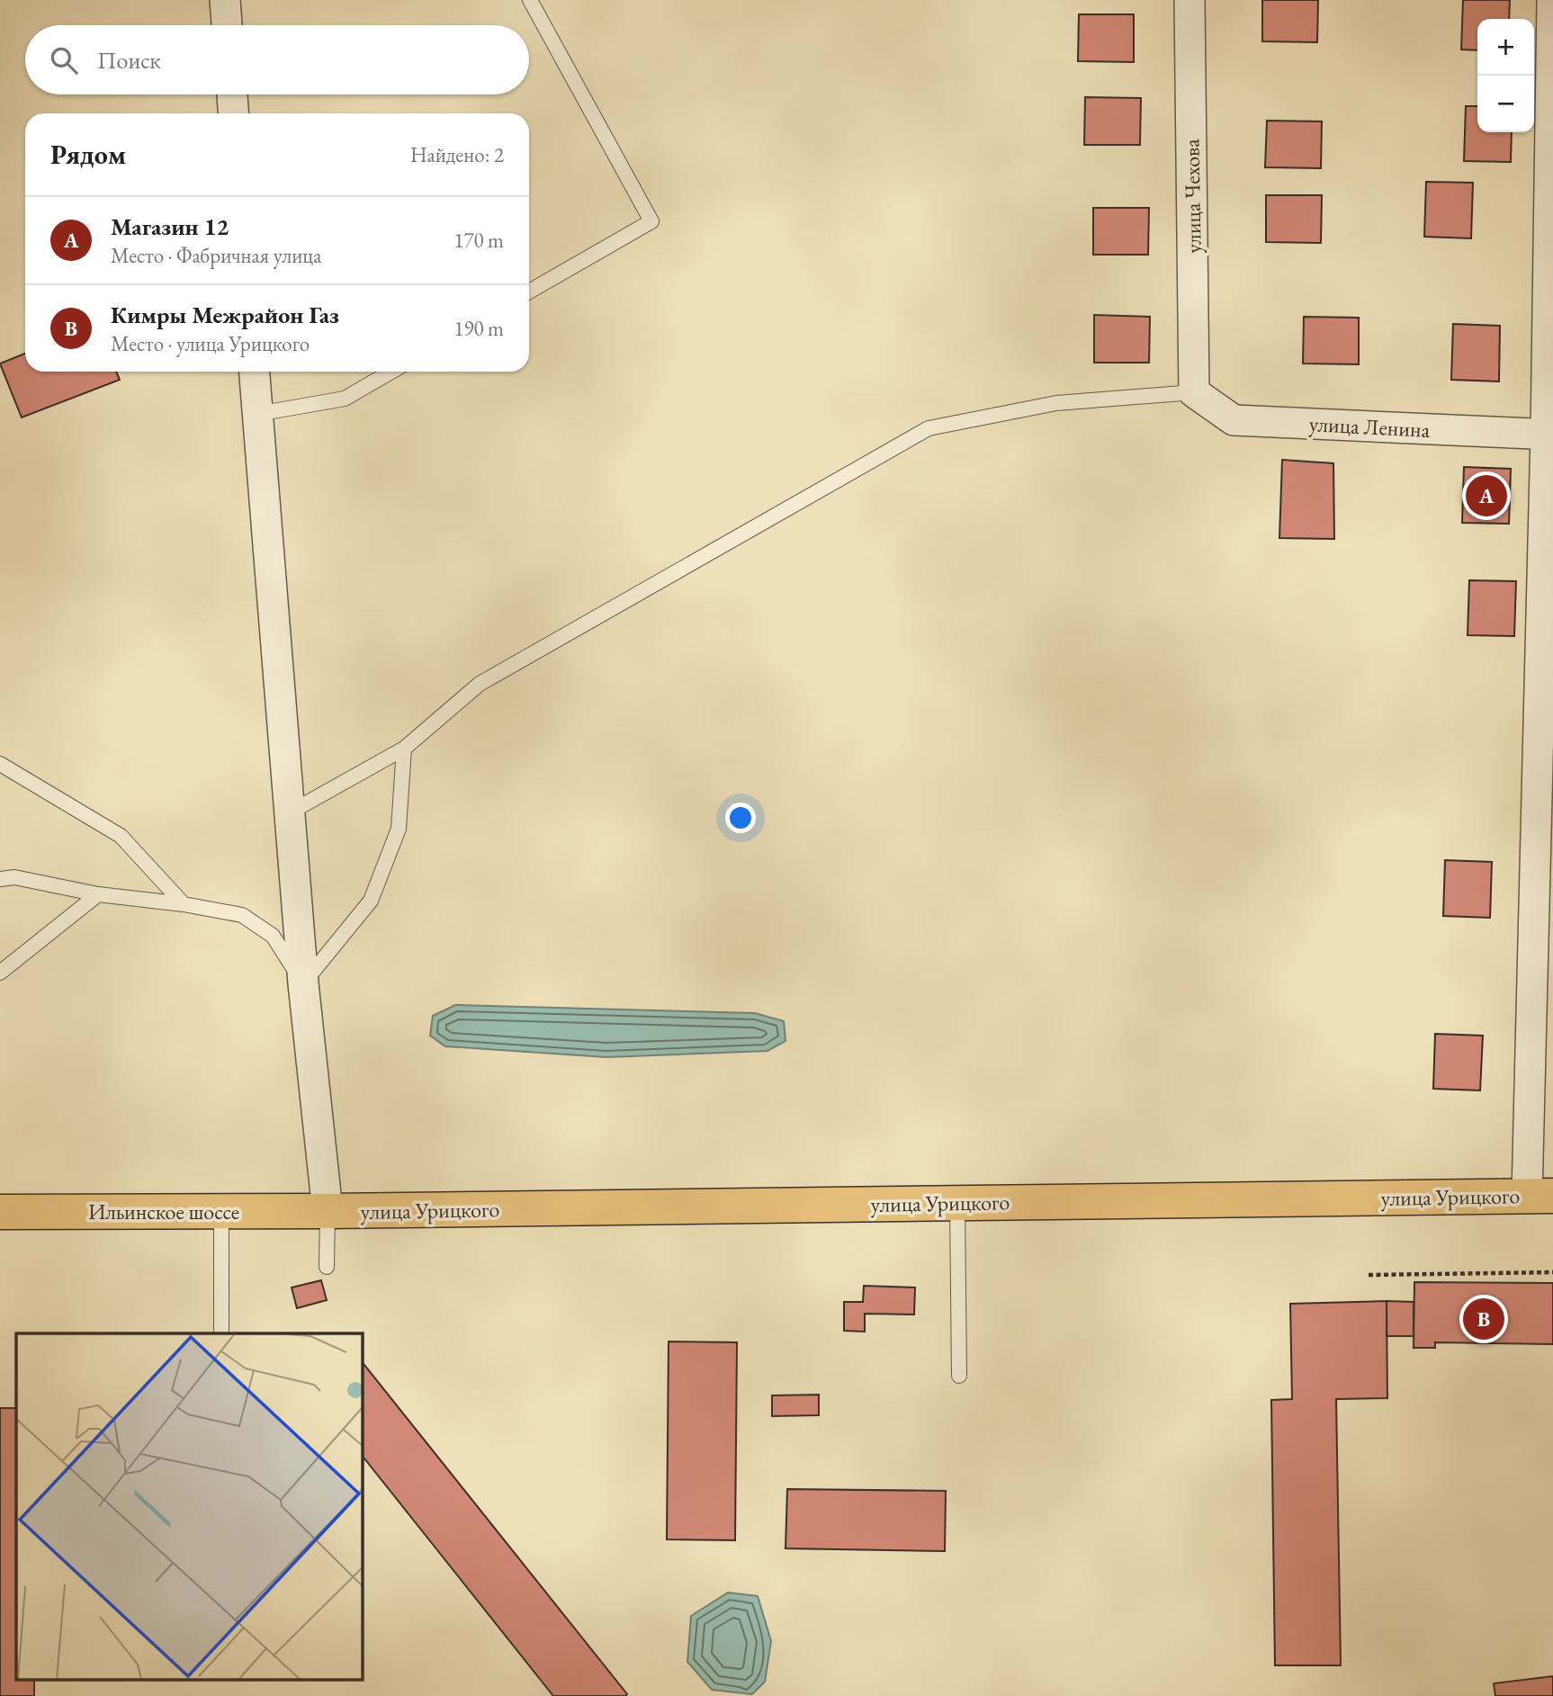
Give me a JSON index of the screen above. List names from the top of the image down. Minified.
{"streets":{"main road":["улица Урицкого","Ильинское шоссе"],"street":["улица Чехова","улица Ленина"]},"crossings":[["улица Чехова","улица Ленина"],["улица Урицкого","Ильинское шоссе"]],"page":{"map_buttons":["+","−"],"search":"Поиск","heading":["Рядом","Найдено: 2"],"list":[{"mark":"A","name":"Магазин 12","note":"Место · Фабричная улица","value":"170 m"},{"mark":"B","name":"Кимры Межрайон Газ","note":"Место · улица Урицкого","value":"190 m"}],"pins":["A","B"]}}
